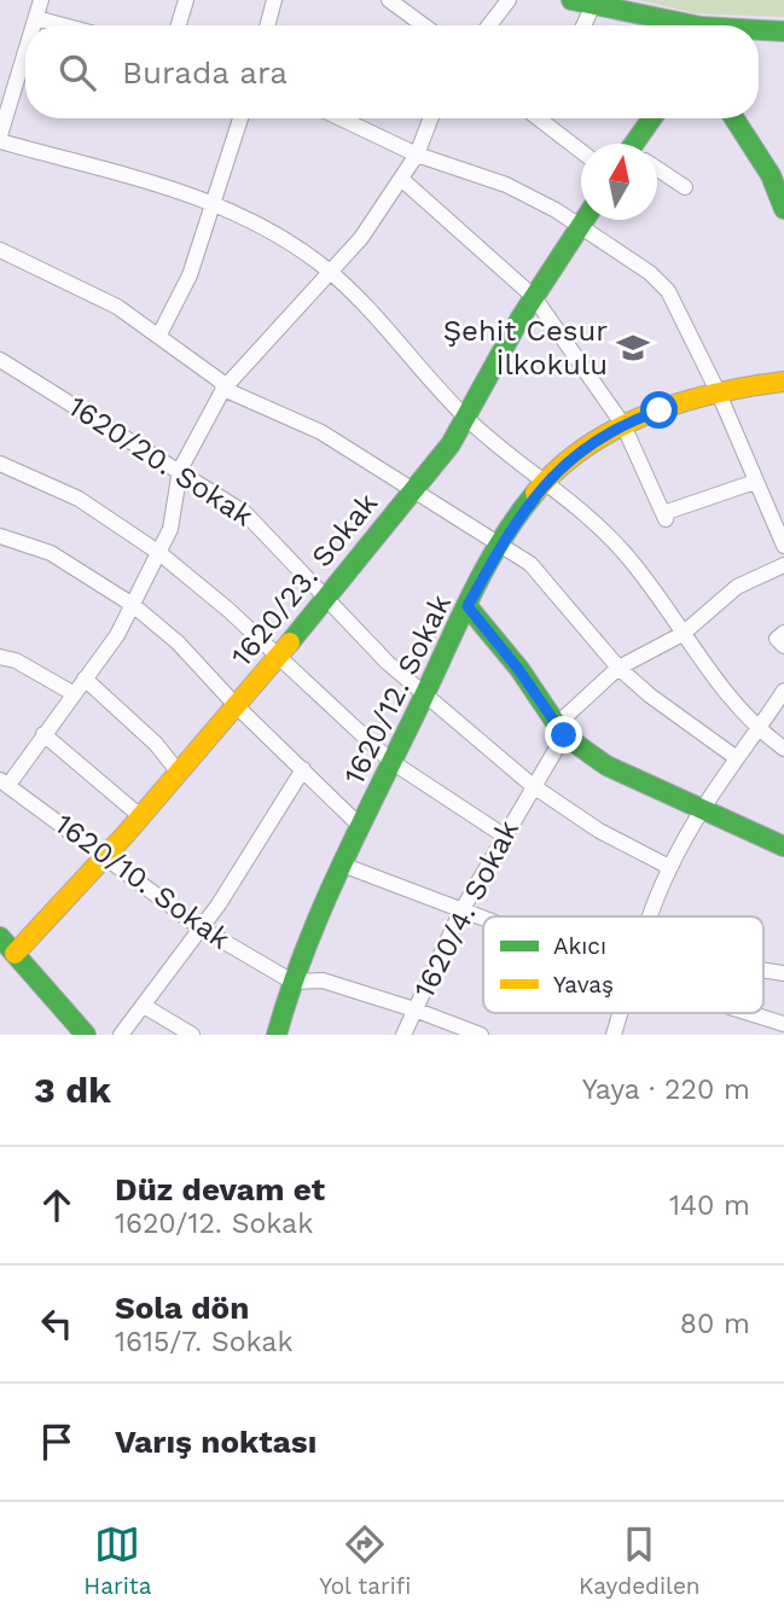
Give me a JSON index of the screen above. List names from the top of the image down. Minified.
{"streets":{"street":["1620/20. Sokak","1620/23. Sokak","1620/12. Sokak","1620/10. Sokak","1620/4. Sokak"]},"crossings":[["1620/20. Sokak","1620/23. Sokak"],["1620/20. Sokak","1620/12. Sokak"],["1620/20. Sokak","1620/4. Sokak"],["1620/23. Sokak","1620/10. Sokak"],["1620/12. Sokak","1620/10. Sokak"],["1620/10. Sokak","1620/4. Sokak"]],"places":{"school or university":["Şehit Cesur İlkokulu"]},"legend":["Akıcı","Yavaş"],"north":"top","page":{"search":"Burada ara","heading":["3 dk","Yaya · 220 m"],"list":[["Düz devam et","1620/12. Sokak","140 m"],["Sola dön","1615/7. Sokak","80 m"],"Varış noktası"],"nav":["Harita","Yol tarifi","Kaydedilen"]}}
